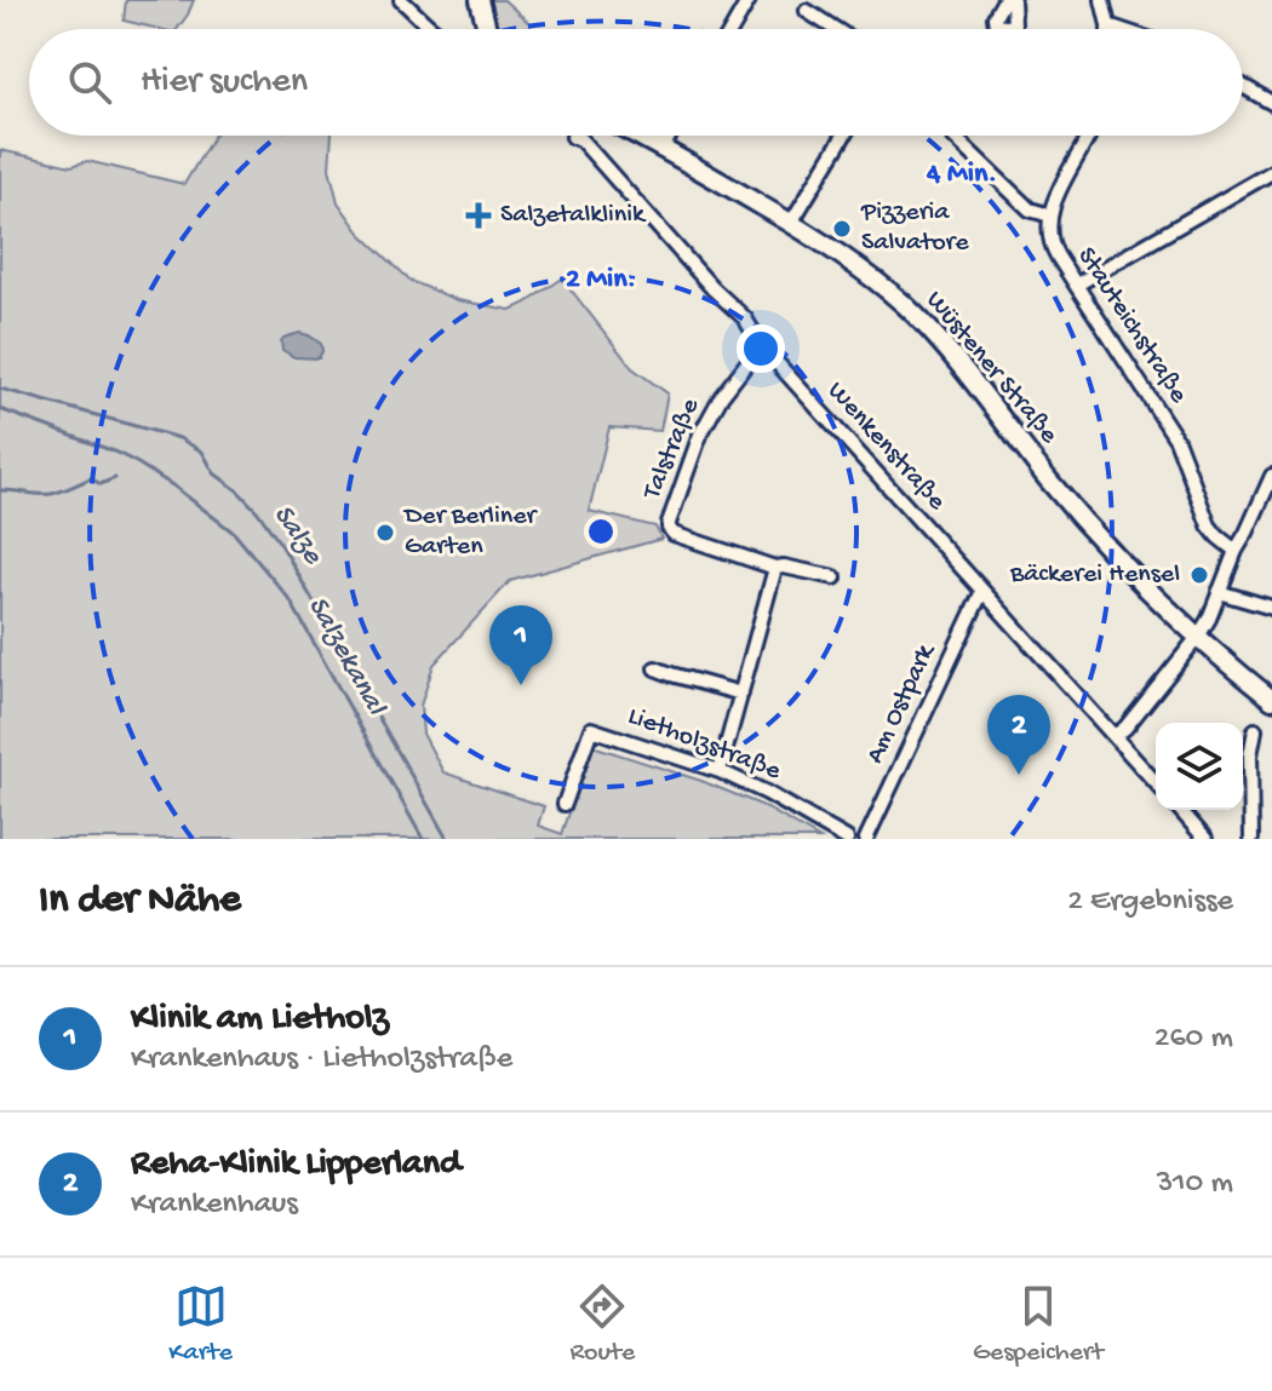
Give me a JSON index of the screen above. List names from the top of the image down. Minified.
{"streets":{"main road":["Wüstener Straße"],"street":["Stauteichstraße","Wenkenstraße","Talstraße","Am Ostpark","Lietholzstraße"]},"crossings":[["Wenkenstraße","Talstraße"],["Wenkenstraße","Am Ostpark"]],"water":["Salze","Salzekanal"],"places":{"health":["Salzetalklinik"],"other":["Pizzeria Salvatore","Der Berliner Garten","Bäckerei Hensel"]},"page":{"search":"Hier suchen","pins":["1","2"],"heading":["In der Nähe","2 Ergebnisse"],"list":[{"mark":"1","name":"Klinik am Lietholz","note":"Krankenhaus · Lietholzstraße","value":"260 m"},{"mark":"2","name":"Reha-Klinik Lipperland","note":"Krankenhaus","value":"310 m"}],"nav":["Karte","Route","Gespeichert"]},"rings":["4 Min.","2 Min."]}
